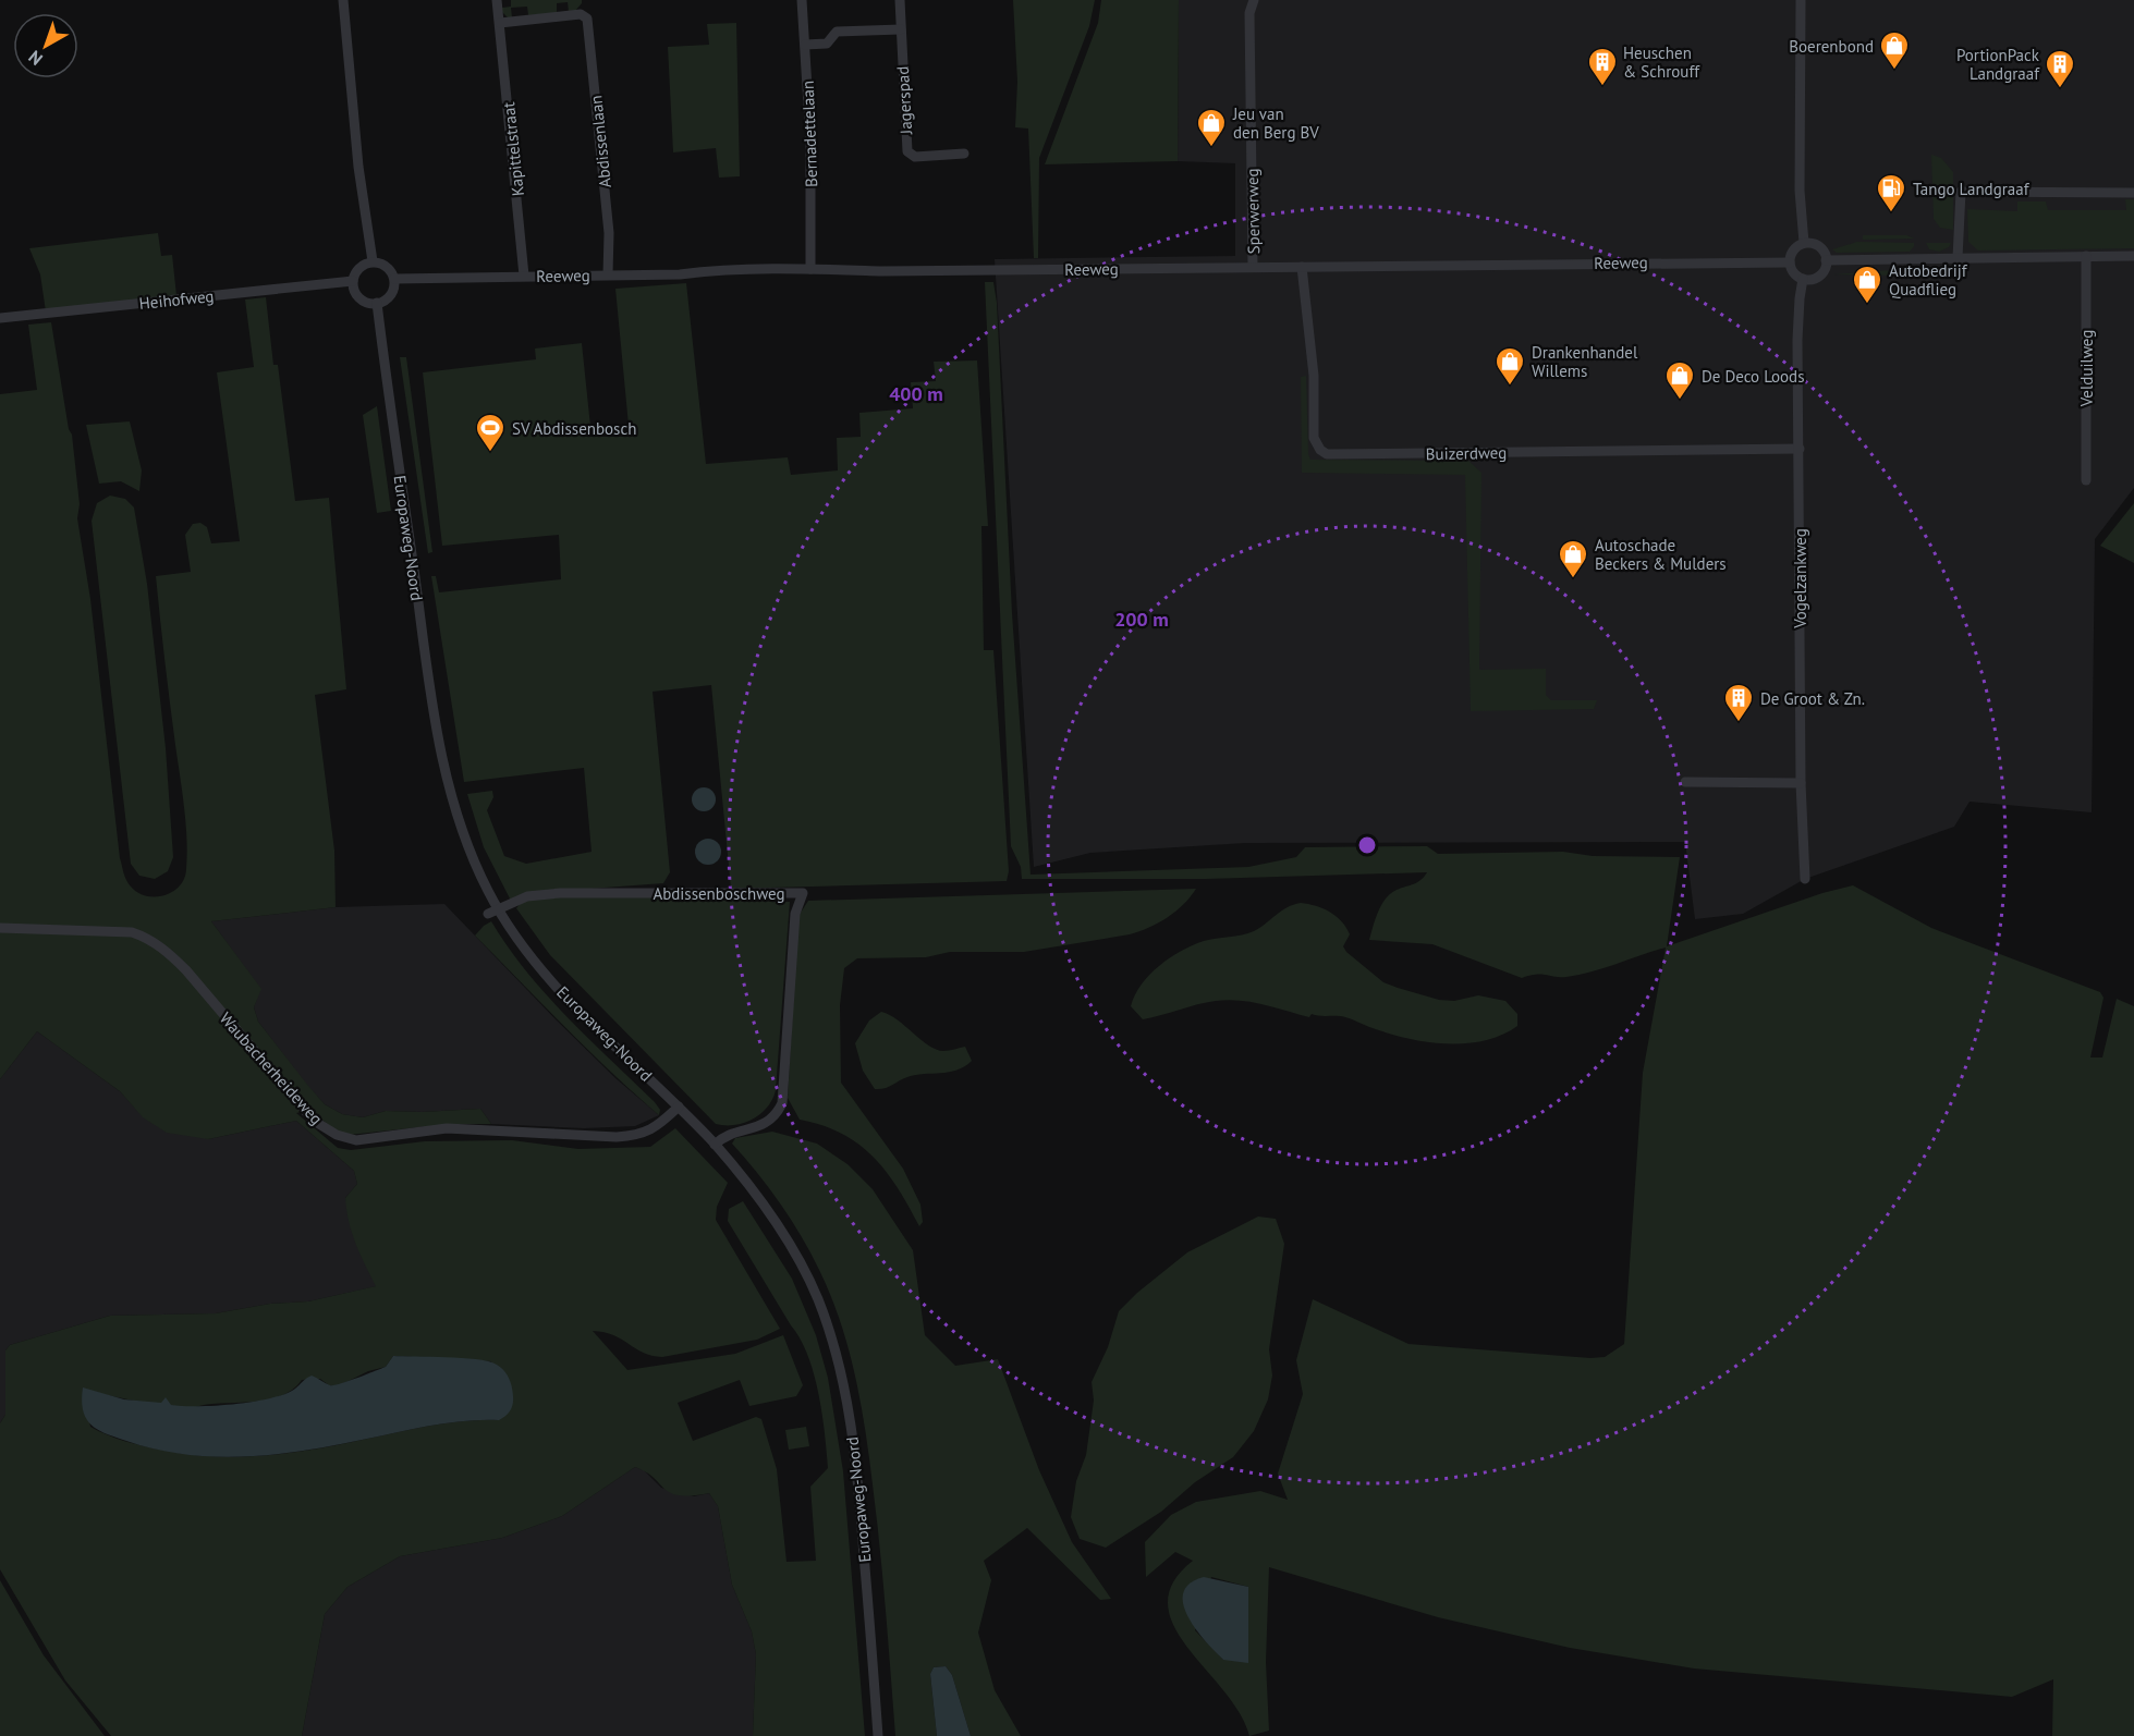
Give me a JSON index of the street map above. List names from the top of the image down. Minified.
{"streets":{"street":["Jagerspad","Bernadettelaan","Abdissenlaan","Kapittelstraat","Sperwerweg","Reeweg","Heihofweg","Velduilweg","Buizerdweg","Europaweg-Noord","Vogelzankweg","Abdissenboschweg","Waubacherheideweg"]},"crossings":[["Bernadettelaan","Reeweg"],["Abdissenlaan","Kapittelstraat"],["Abdissenlaan","Reeweg"],["Kapittelstraat","Reeweg"],["Sperwerweg","Reeweg"],["Reeweg","Heihofweg"],["Reeweg","Buizerdweg"],["Reeweg","Europaweg-Noord"],["Reeweg","Vogelzankweg"],["Heihofweg","Europaweg-Noord"],["Buizerdweg","Vogelzankweg"],["Europaweg-Noord","Abdissenboschweg"],["Europaweg-Noord","Waubacherheideweg"]],"places":{"shop":["Boerenbond","Jeu van den Berg BV","Autobedrijf Quadflieg","Drankenhandel Willems","De Deco Loods","Autoschade Beckers & Mulders"],"building":["Heuschen & Schrouff","PortionPack Landgraaf","De Groot & Zn."],"fuel station":["Tango Landgraaf"],"sports":["SV Abdissenbosch"]},"north":"bottom left","rings":["400 m","200 m"]}
